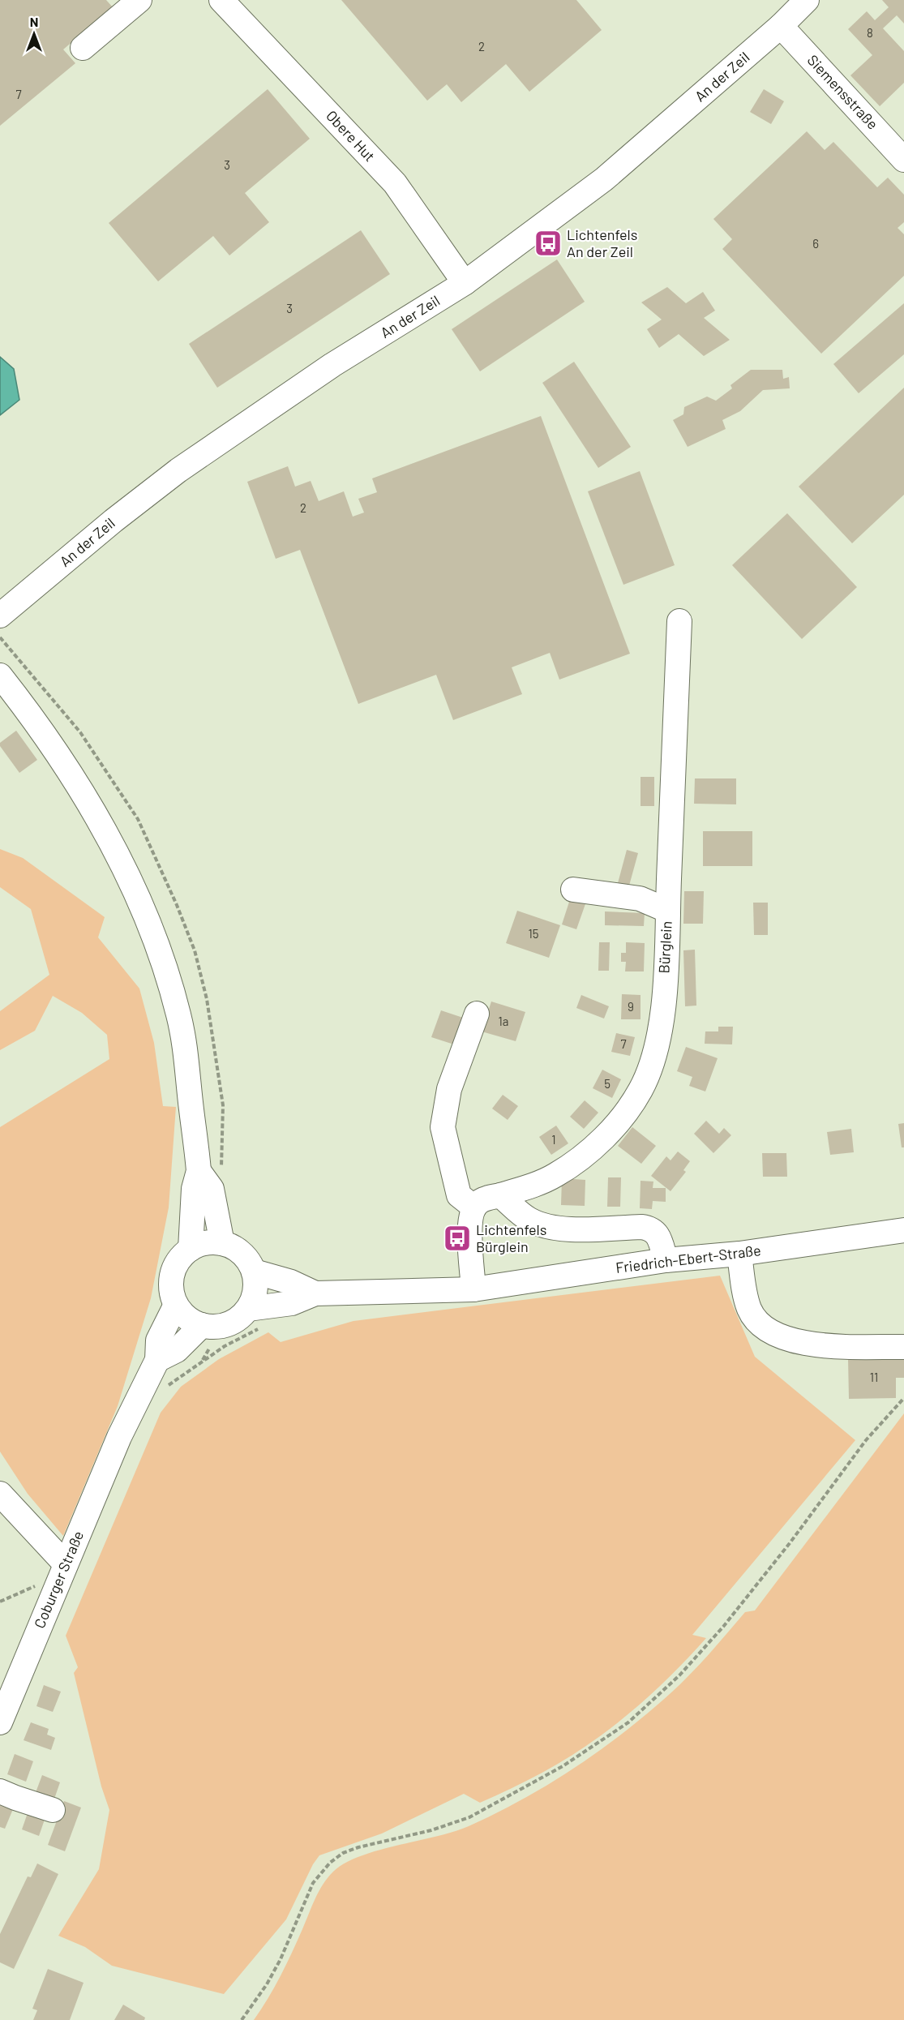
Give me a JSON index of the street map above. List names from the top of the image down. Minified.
{"streets":{"street":["An der Zeil","Siemensstraße","Obere Hut","Bürglein","Friedrich-Ebert-Straße","Coburger Straße"]},"crossings":[["An der Zeil","Siemensstraße"],["An der Zeil","Obere Hut"]],"places":{"bus stop":["Lichtenfels An der Zeil","Lichtenfels Bürglein"]},"house_numbers":["8","2","7","3","6","3","2","15","9","1a","7","5","1","11"],"north":"top"}
